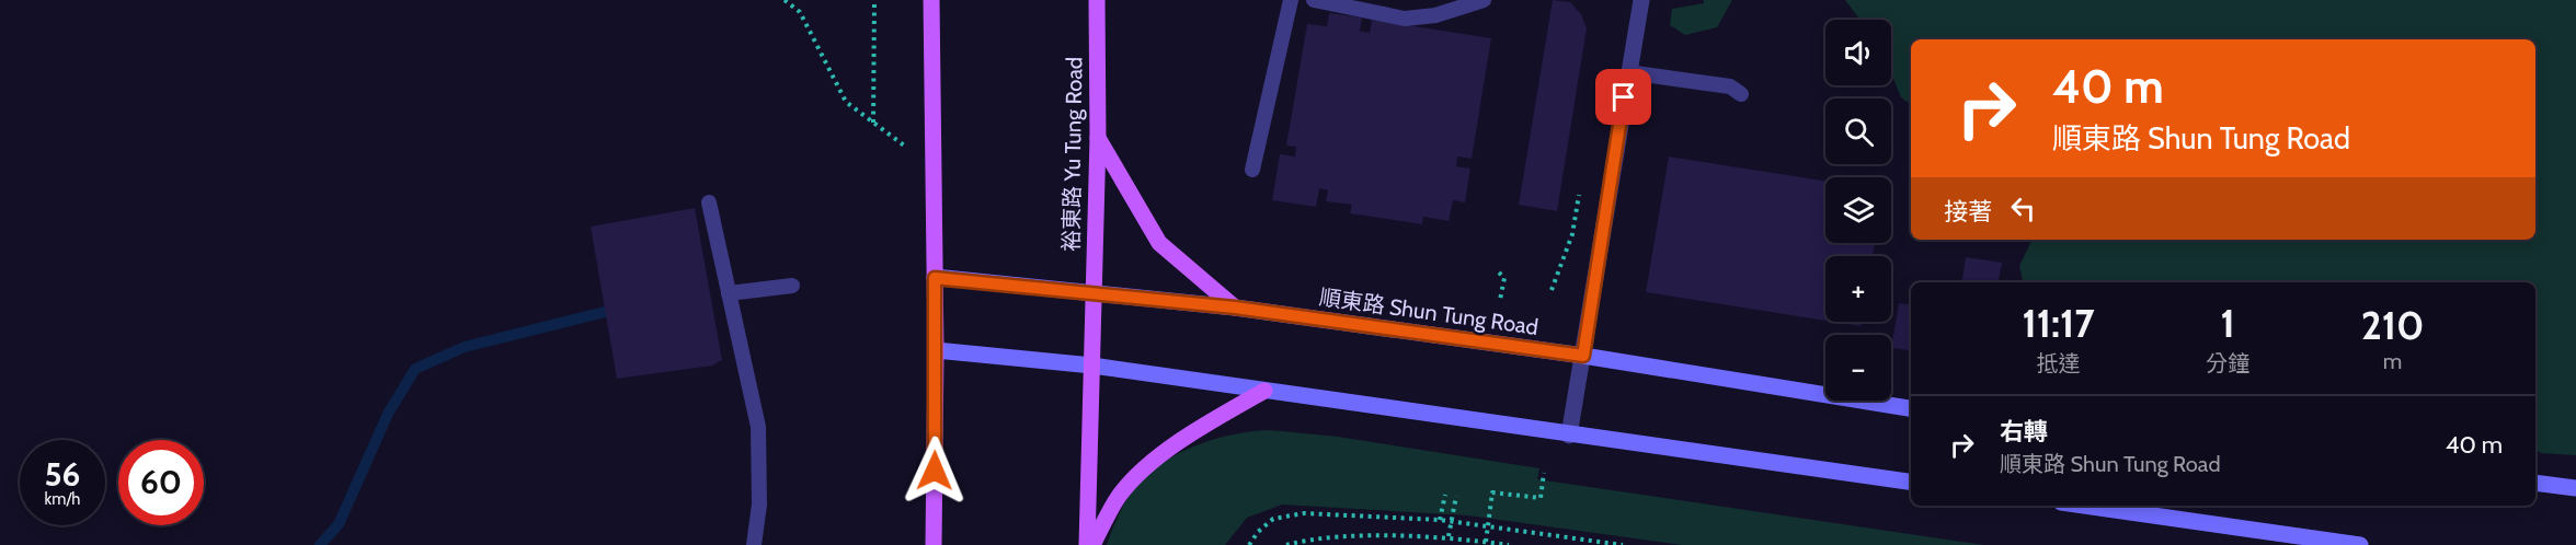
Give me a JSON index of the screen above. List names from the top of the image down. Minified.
{"streets":{"main road":["裕東路 Yu Tung Road","順東路 Shun Tung Road"]},"crossings":[["裕東路 Yu Tung Road","順東路 Shun Tung Road"]],"page":{"map_buttons":["+","−"],"turn":["40 m","順東路 Shun Tung Road"],"then":"接著","eta":["11:17","抵達","1","分鐘","210","m"],"list":[{"name":"右轉","note":"順東路 Shun Tung Road","value":"40 m"}],"speed":"56 km/h","limit":"60"}}
